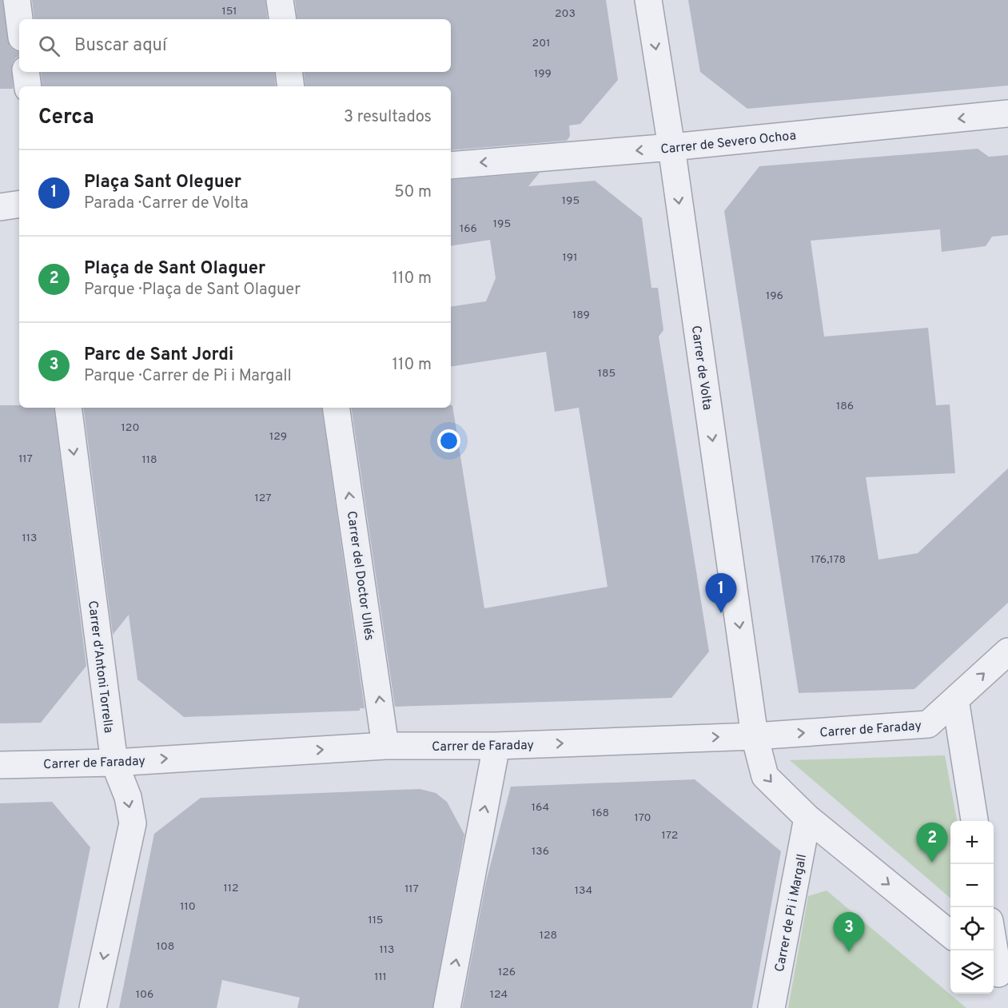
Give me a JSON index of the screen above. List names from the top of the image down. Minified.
{"streets":{"street":["Carrer de Severo Ochoa","Carrer de Volta","Carrer del Doctor Ullés","Carrer d'Antoni Torrella","Carrer de Faraday","Carrer de Pi i Margall"]},"crossings":[["Carrer de Severo Ochoa","Carrer de Volta"],["Carrer de Volta","Carrer de Faraday"],["Carrer de Volta","Carrer de Pi i Margall"],["Carrer del Doctor Ullés","Carrer de Faraday"],["Carrer d'Antoni Torrella","Carrer de Faraday"]],"one_way":["Carrer de Severo Ochoa","Carrer de Volta","Carrer del Doctor Ullés","Carrer d'Antoni Torrella","Carrer de Faraday"],"house_numbers":["151","203","201","199","195","195","166","191","196","189","185","186","120","129","117","118","127","113","176,178","164","168","170","172","136","112","117","134","110","115","128","108","113","126","111","106","124"],"page":{"search":"Buscar aquí","heading":["Cerca","3 resultados"],"list":[{"mark":"1","name":"Plaça Sant Oleguer","note":"Parada · Carrer de Volta","value":"50 m"},{"mark":"2","name":"Plaça de Sant Olaguer","note":"Parque · Plaça de Sant Olaguer","value":"110 m"},{"mark":"3","name":"Parc de Sant Jordi","note":"Parque · Carrer de Pi i Margall","value":"110 m"}],"pins":["1","2","3"],"map_buttons":["+","−"]}}
